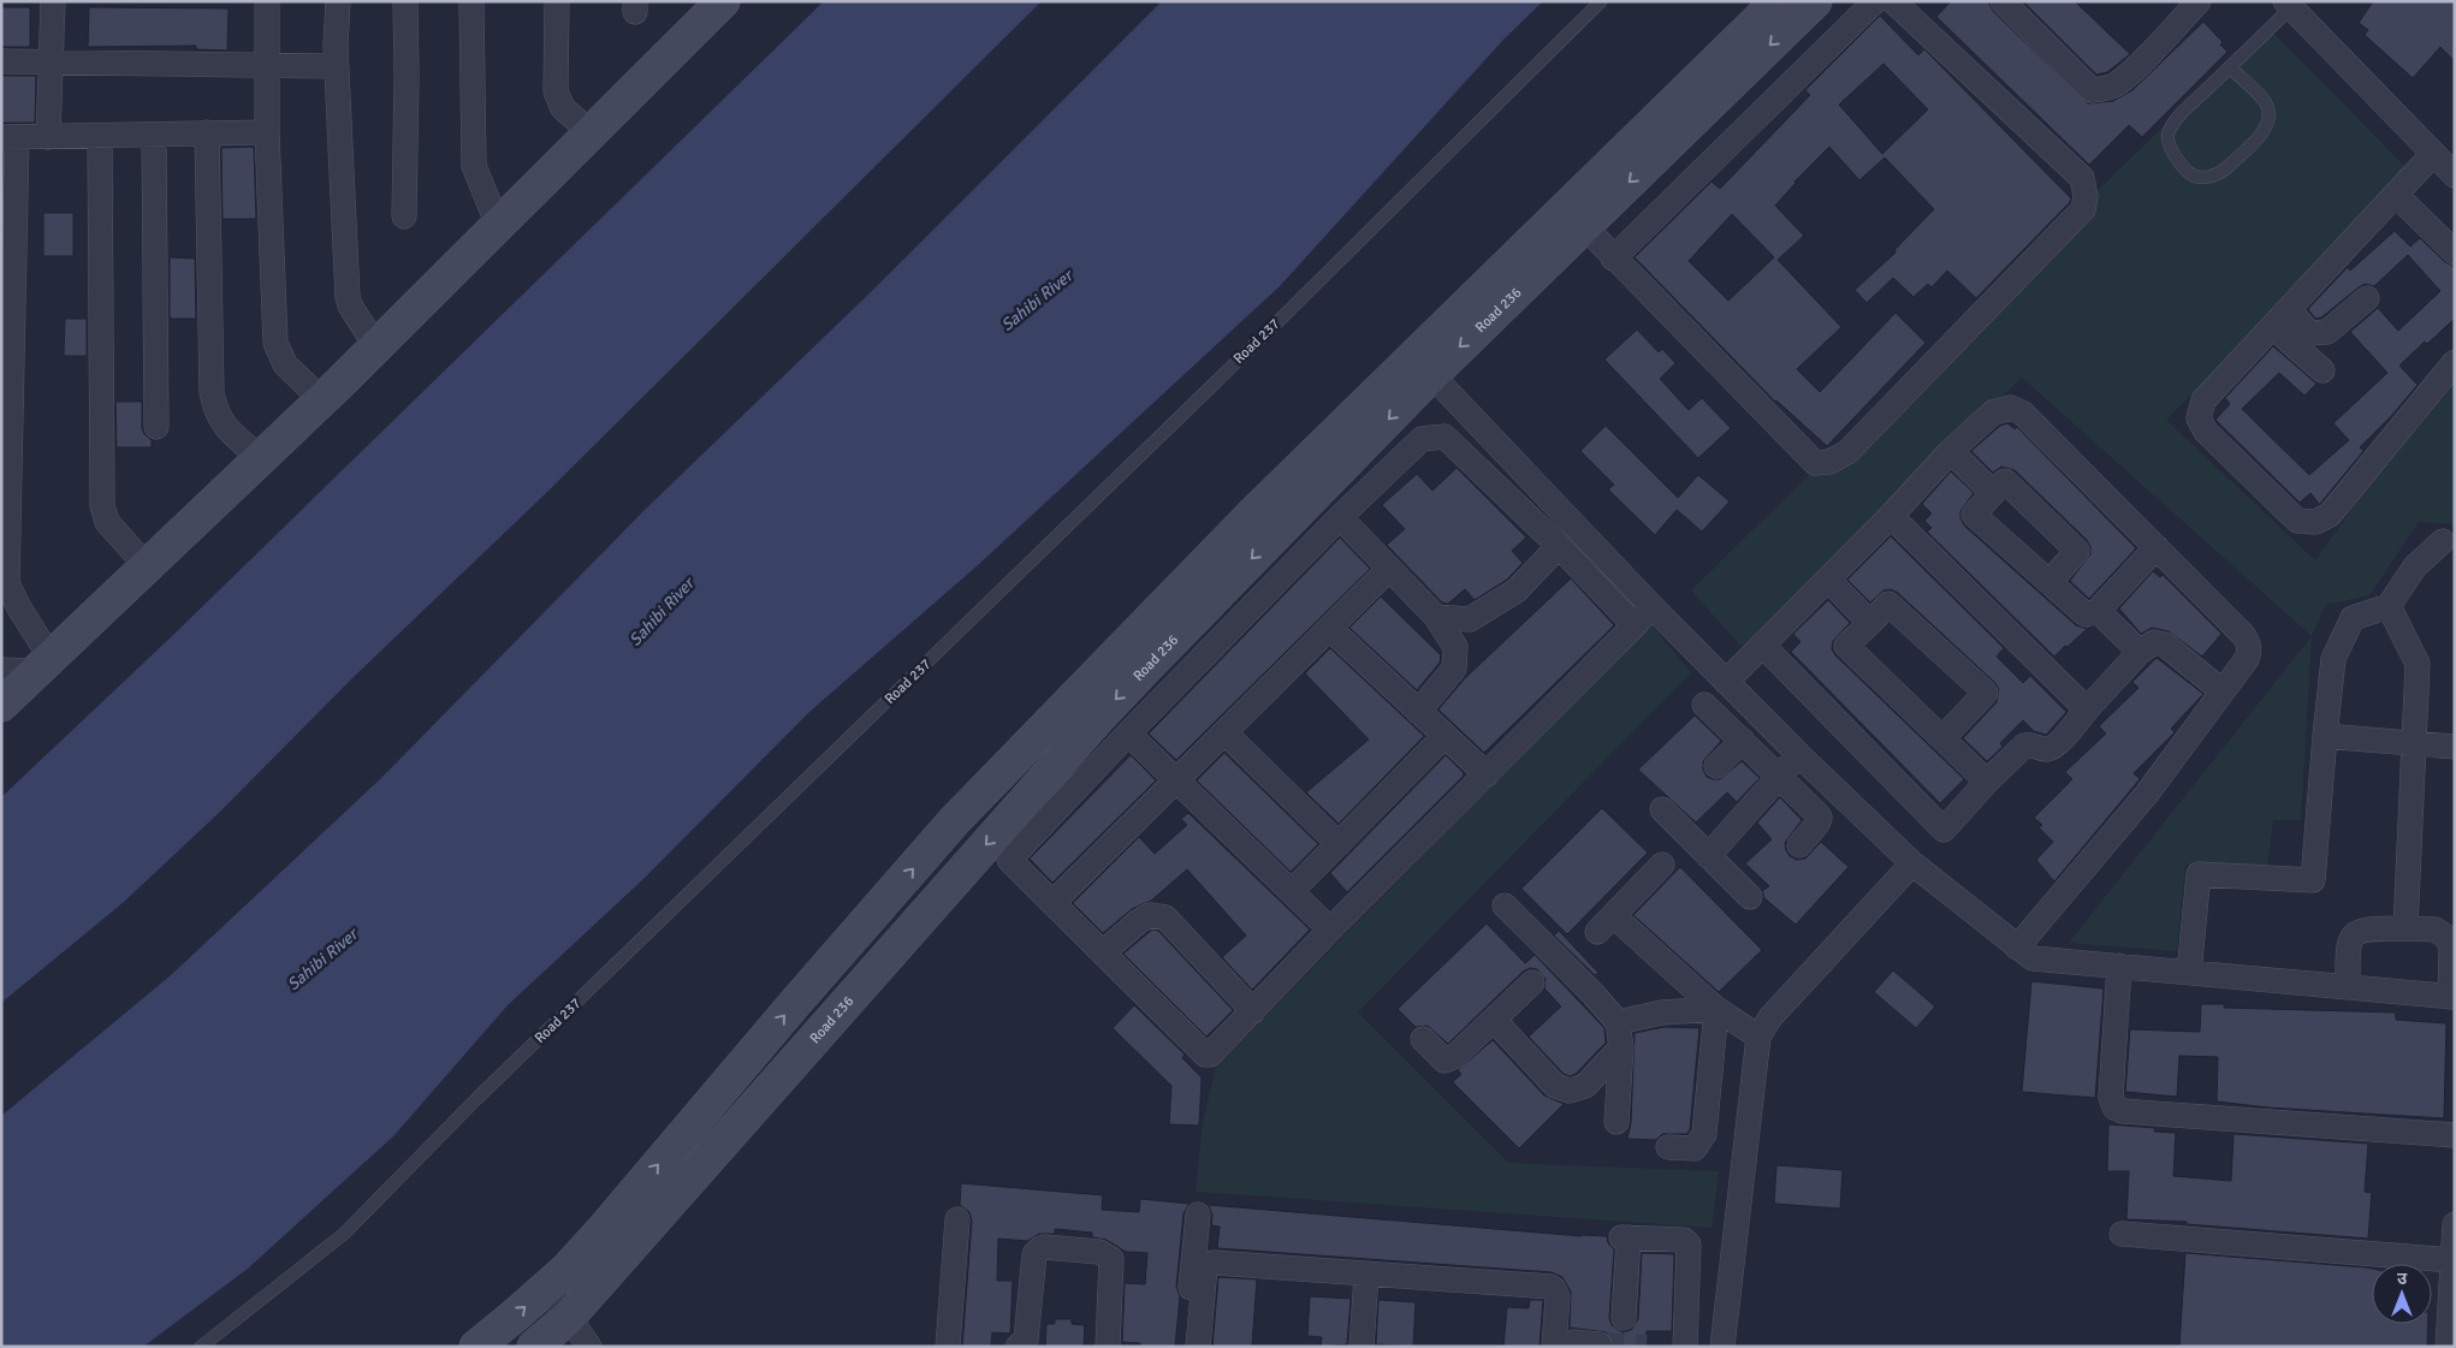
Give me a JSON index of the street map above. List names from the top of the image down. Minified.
{"streets":{"street":["Road 236"],"lane":["Road 237"]},"water":["Sahibi River"],"north":"top"}
